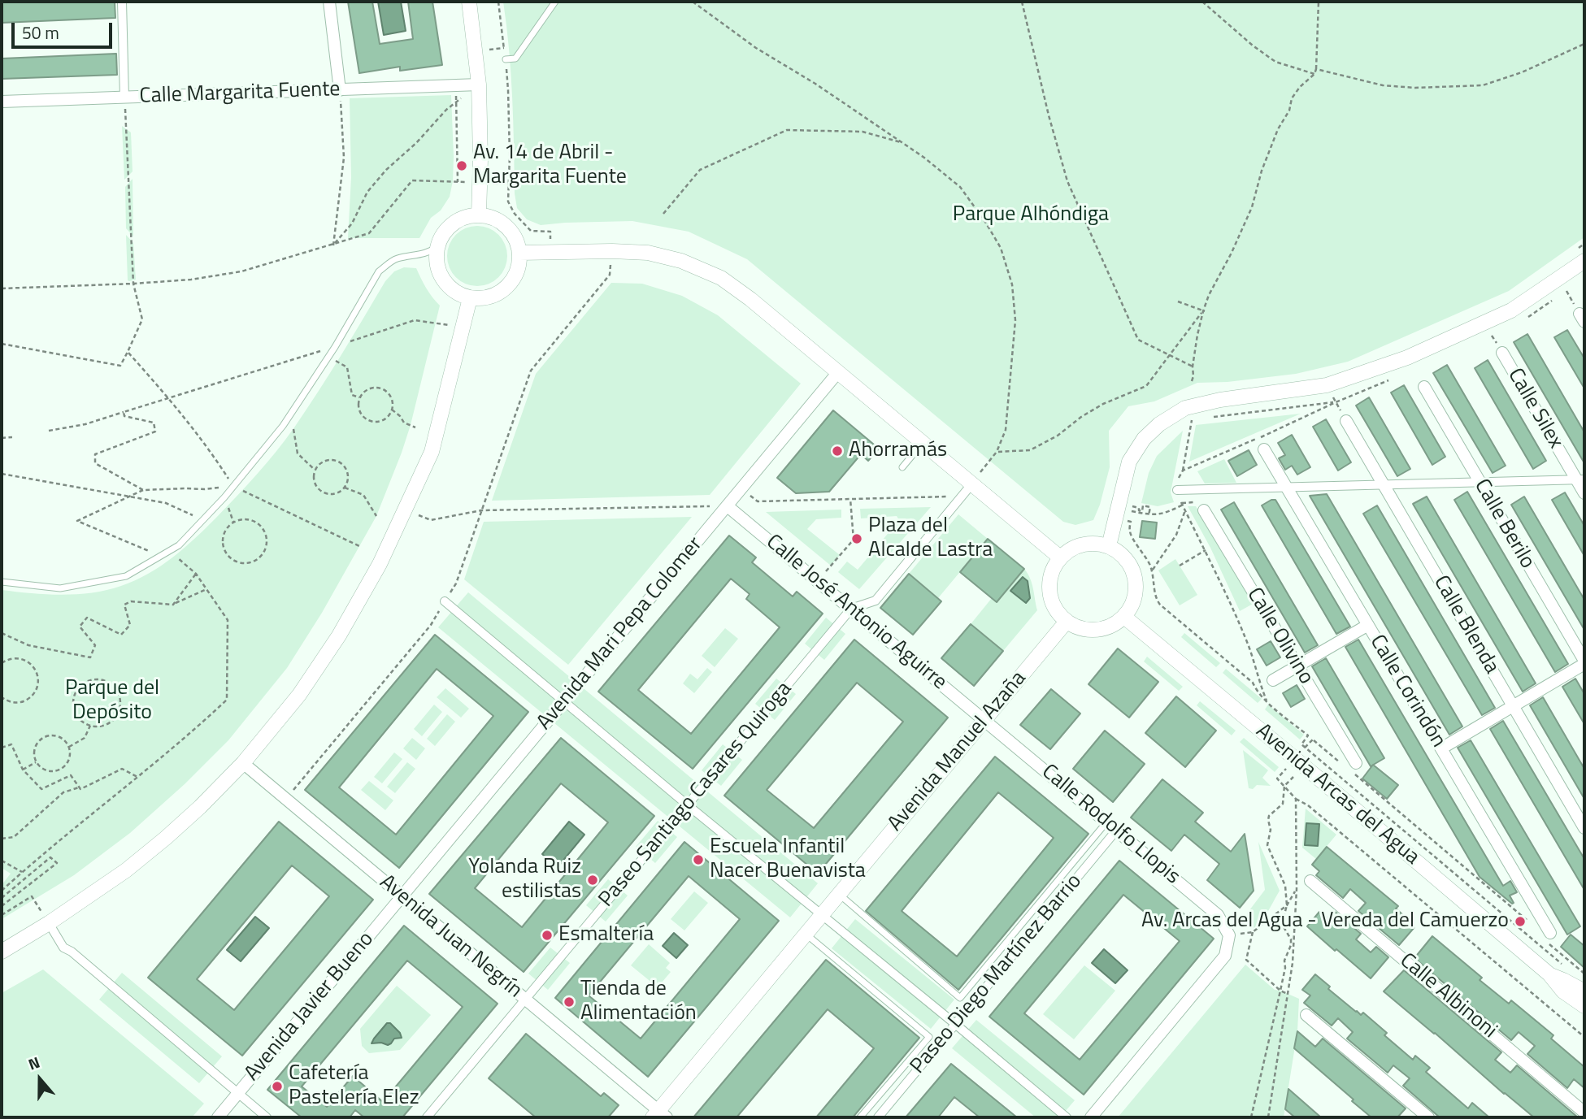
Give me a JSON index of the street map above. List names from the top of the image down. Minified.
{"streets":{"street":["Calle Margarita Fuente","Calle Silex","Calle Berilo","Calle José Antonio Aguirre","Calle Blenda","Avenida Mari Pepa Colomer","Calle Olivino","Calle Corindón","Avenida Manuel Azaña","Paseo Santiago Casares Quiroga","Avenida Arcas del Agua","Calle Rodolfo Llopis","Avenida Juan Negrín","Paseo Diego Martínez Barrio","Calle Albinoni","Avenida Javier Bueno"]},"crossings":[["Calle José Antonio Aguirre","Avenida Mari Pepa Colomer"],["Calle José Antonio Aguirre","Avenida Manuel Azaña"],["Calle José Antonio Aguirre","Paseo Santiago Casares Quiroga"],["Calle José Antonio Aguirre","Calle Rodolfo Llopis"],["Avenida Mari Pepa Colomer","Avenida Juan Negrín"],["Avenida Mari Pepa Colomer","Avenida Javier Bueno"],["Avenida Manuel Azaña","Avenida Arcas del Agua"],["Avenida Manuel Azaña","Calle Rodolfo Llopis"],["Avenida Manuel Azaña","Avenida Juan Negrín"],["Paseo Santiago Casares Quiroga","Avenida Juan Negrín"],["Calle Rodolfo Llopis","Paseo Diego Martínez Barrio"],["Avenida Juan Negrín","Avenida Javier Bueno"]],"parks":["Parque Alhóndiga","Parque del Depósito"],"places":["Av. 14 de Abril - Margarita Fuente","Ahorramás","Plaza del Alcalde Lastra","Escuela Infantil Nacer Buenavista","Yolanda Ruiz estilistas","Av. Arcas del Agua - Vereda del Camuerzo","Esmaltería","Tienda de Alimentación","Cafetería Pastelería Elez"],"scale_bar":"50 m","north":"top"}
